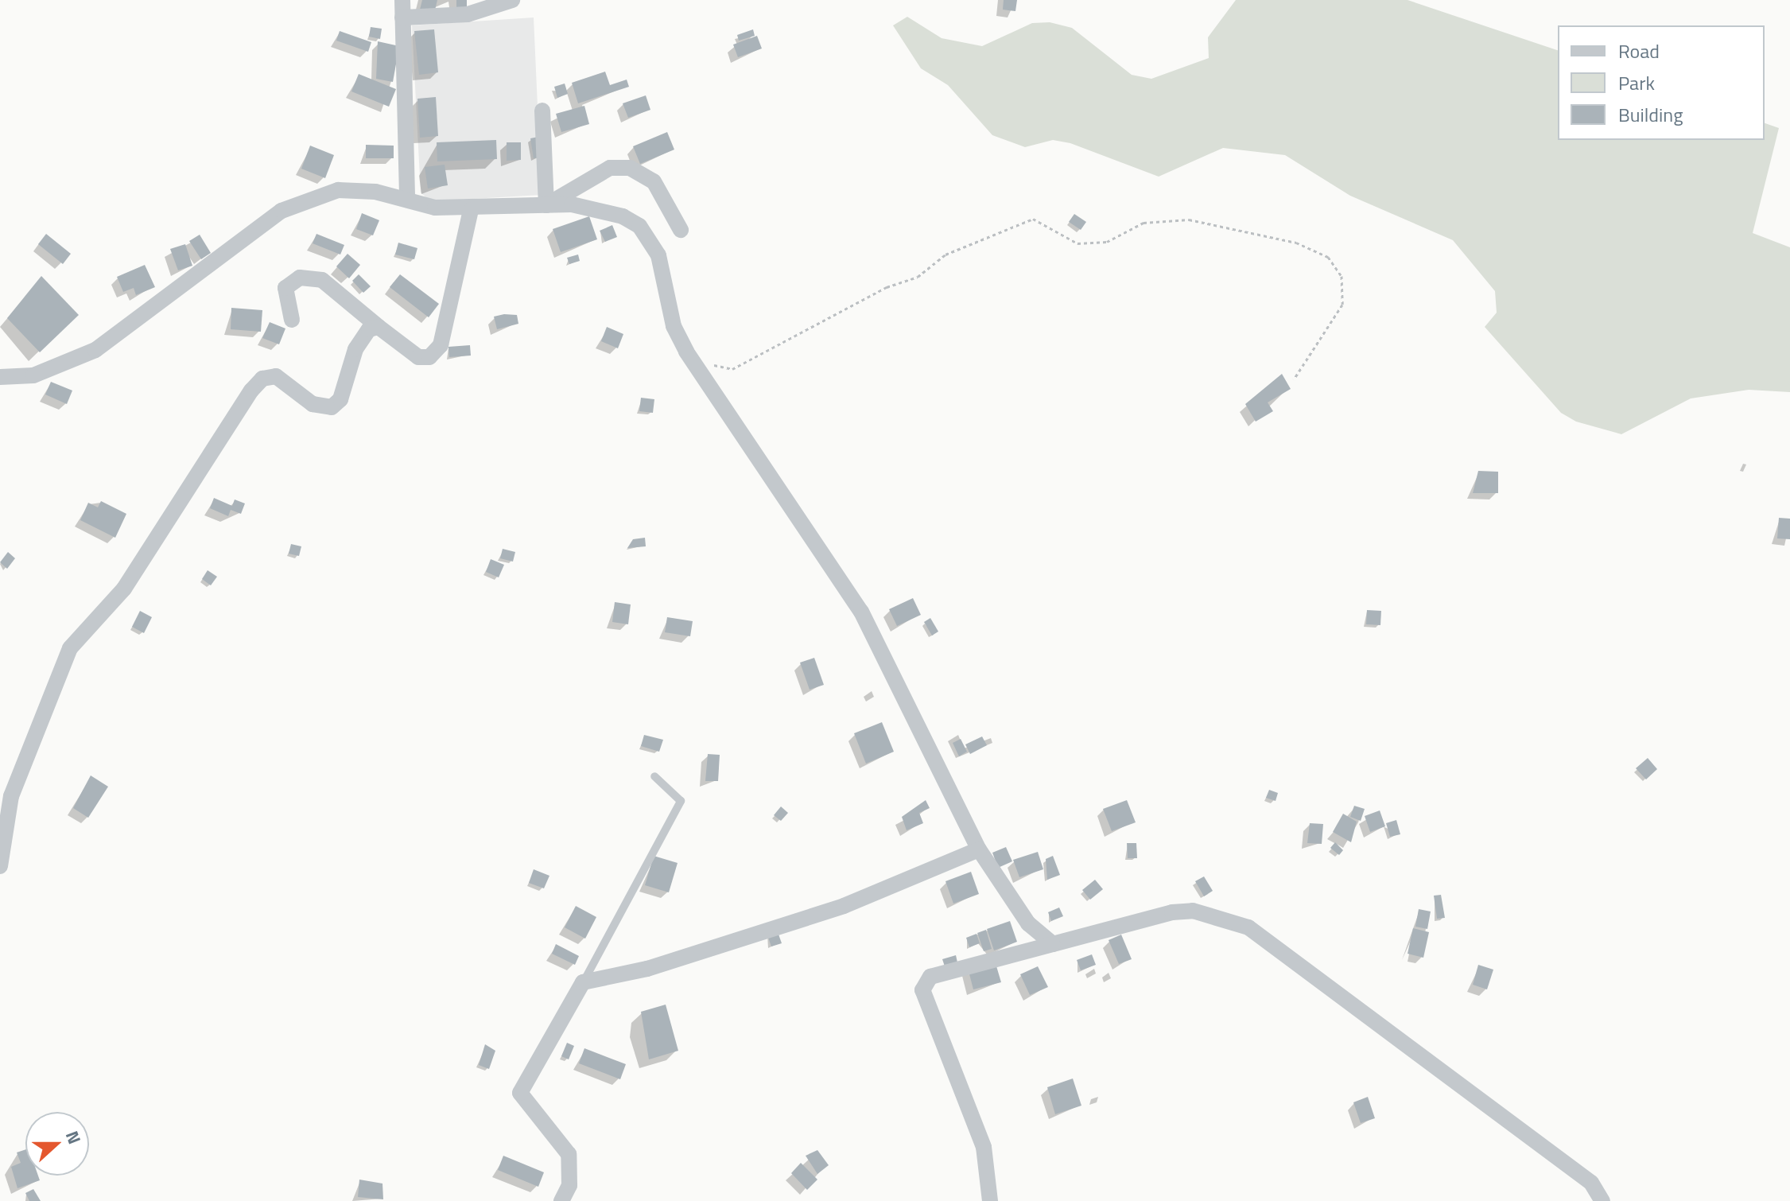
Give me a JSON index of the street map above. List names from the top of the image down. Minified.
{"legend":["Road","Park","Building"],"north":"right"}
